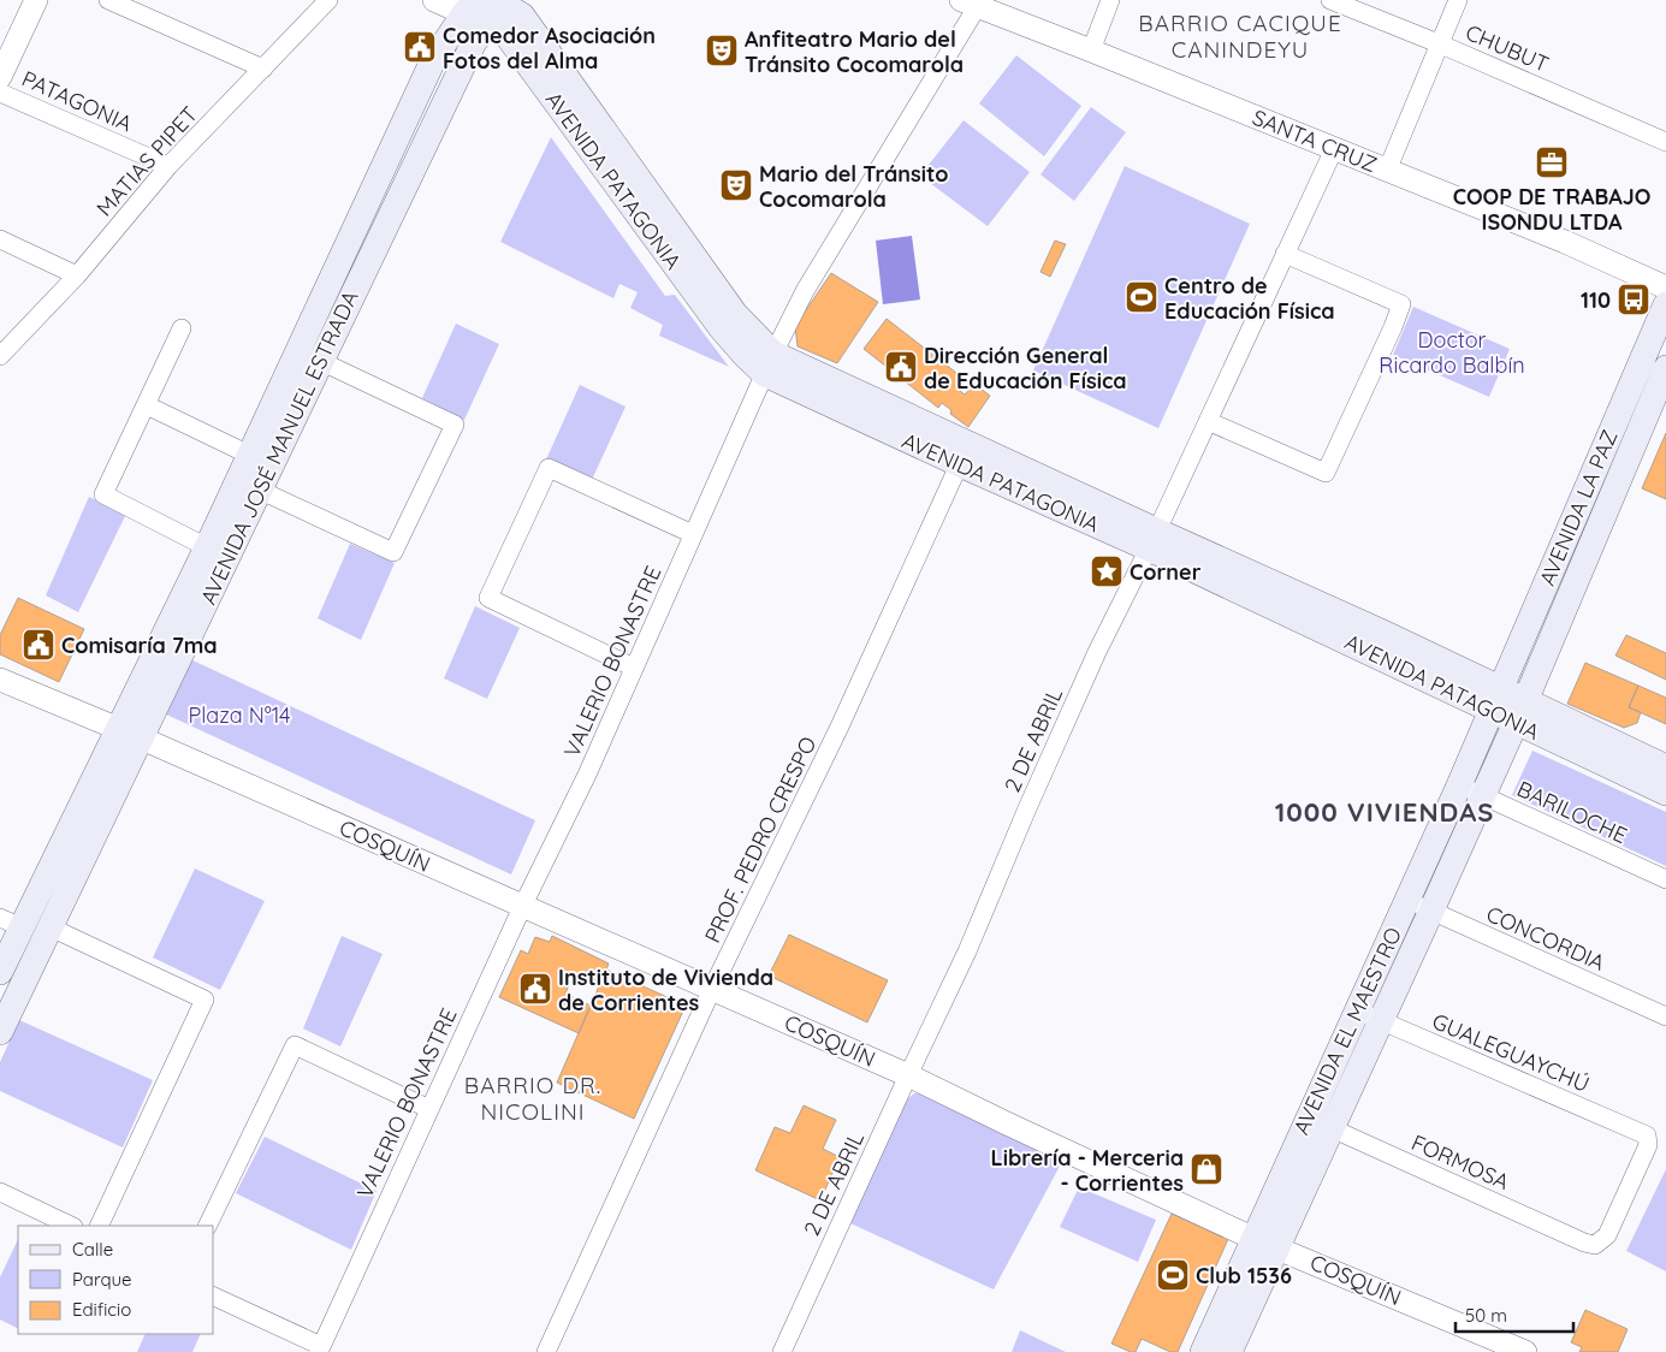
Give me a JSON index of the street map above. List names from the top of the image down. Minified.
{"streets":{"main road":["AVENIDA PATAGONIA","AVENIDA JOSÉ MANUEL ESTRADA","AVENIDA LA PAZ","AVENIDA EL MAESTRO"],"street":["CHUBUT","PATAGONIA","SANTA CRUZ","MATIAS PIPET","VALERIO BONASTRE","2 DE ABRIL","BARILOCHE","PROF. PEDRO CRESPO","COSQUÍN","CONCORDIA","GUALEGUAYCHÚ","FORMOSA"]},"crossings":[["PATAGONIA","MATIAS PIPET"],["SANTA CRUZ","VALERIO BONASTRE"],["SANTA CRUZ","2 DE ABRIL"],["AVENIDA PATAGONIA","AVENIDA JOSÉ MANUEL ESTRADA"],["AVENIDA PATAGONIA","AVENIDA LA PAZ"],["AVENIDA PATAGONIA","VALERIO BONASTRE"],["AVENIDA PATAGONIA","2 DE ABRIL"],["AVENIDA PATAGONIA","PROF. PEDRO CRESPO"],["AVENIDA PATAGONIA","AVENIDA EL MAESTRO"],["AVENIDA JOSÉ MANUEL ESTRADA","COSQUÍN"],["AVENIDA LA PAZ","AVENIDA EL MAESTRO"],["VALERIO BONASTRE","COSQUÍN"],["2 DE ABRIL","COSQUÍN"],["BARILOCHE","AVENIDA EL MAESTRO"],["PROF. PEDRO CRESPO","COSQUÍN"],["COSQUÍN","AVENIDA EL MAESTRO"],["CONCORDIA","AVENIDA EL MAESTRO"],["AVENIDA EL MAESTRO","GUALEGUAYCHÚ"],["AVENIDA EL MAESTRO","FORMOSA"],["GUALEGUAYCHÚ","FORMOSA"]],"districts":["BARRIO CACIQUE CANINDEYU","1000 VIVIENDAS","BARRIO DR. NICOLINI"],"parks":["Doctor Ricardo Balbín","Plaza N°14"],"places":{"public building":["Comedor Asociación Fotos del Alma","Dirección General de Educación Física","Comisaría 7ma","Instituto de Vivienda de Corrientes"],"theatre":["Anfiteatro Mario del Tránsito Cocomarola","Mario del Tránsito Cocomarola"],"office":["COOP DE TRABAJO ISONDU LTDA"],"sports":["Centro de Educación Física","Club 1536"],"bus stop":["110"],"place":["Corner"],"shop":["Librería - Merceria - Corrientes"]},"legend":["Calle","Parque","Edificio"],"scale_bar":"50 m"}
